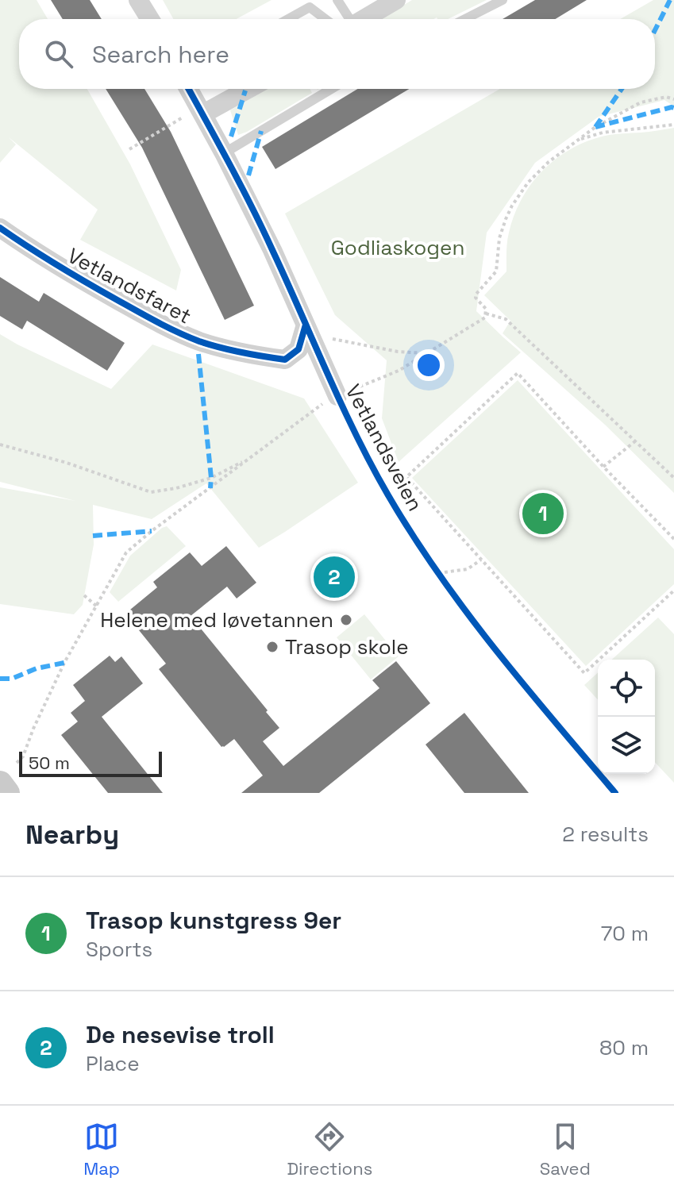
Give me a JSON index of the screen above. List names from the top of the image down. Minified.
{"streets":{"street":["Vetlandsfaret","Vetlandsveien"]},"crossings":[["Vetlandsfaret","Vetlandsveien"]],"parks":["Godliaskogen"],"places":["Helene med løvetannen","Trasop skole"],"scale_bar":"50 m","page":{"search":"Search here","pins":["1","2"],"scale":"50 m","heading":["Nearby","2 results"],"list":[{"mark":"1","name":"Trasop kunstgress 9er","note":"Sports","value":"70 m"},{"mark":"2","name":"De nesevise troll","note":"Place","value":"80 m"}],"nav":["Map","Directions","Saved"]}}
